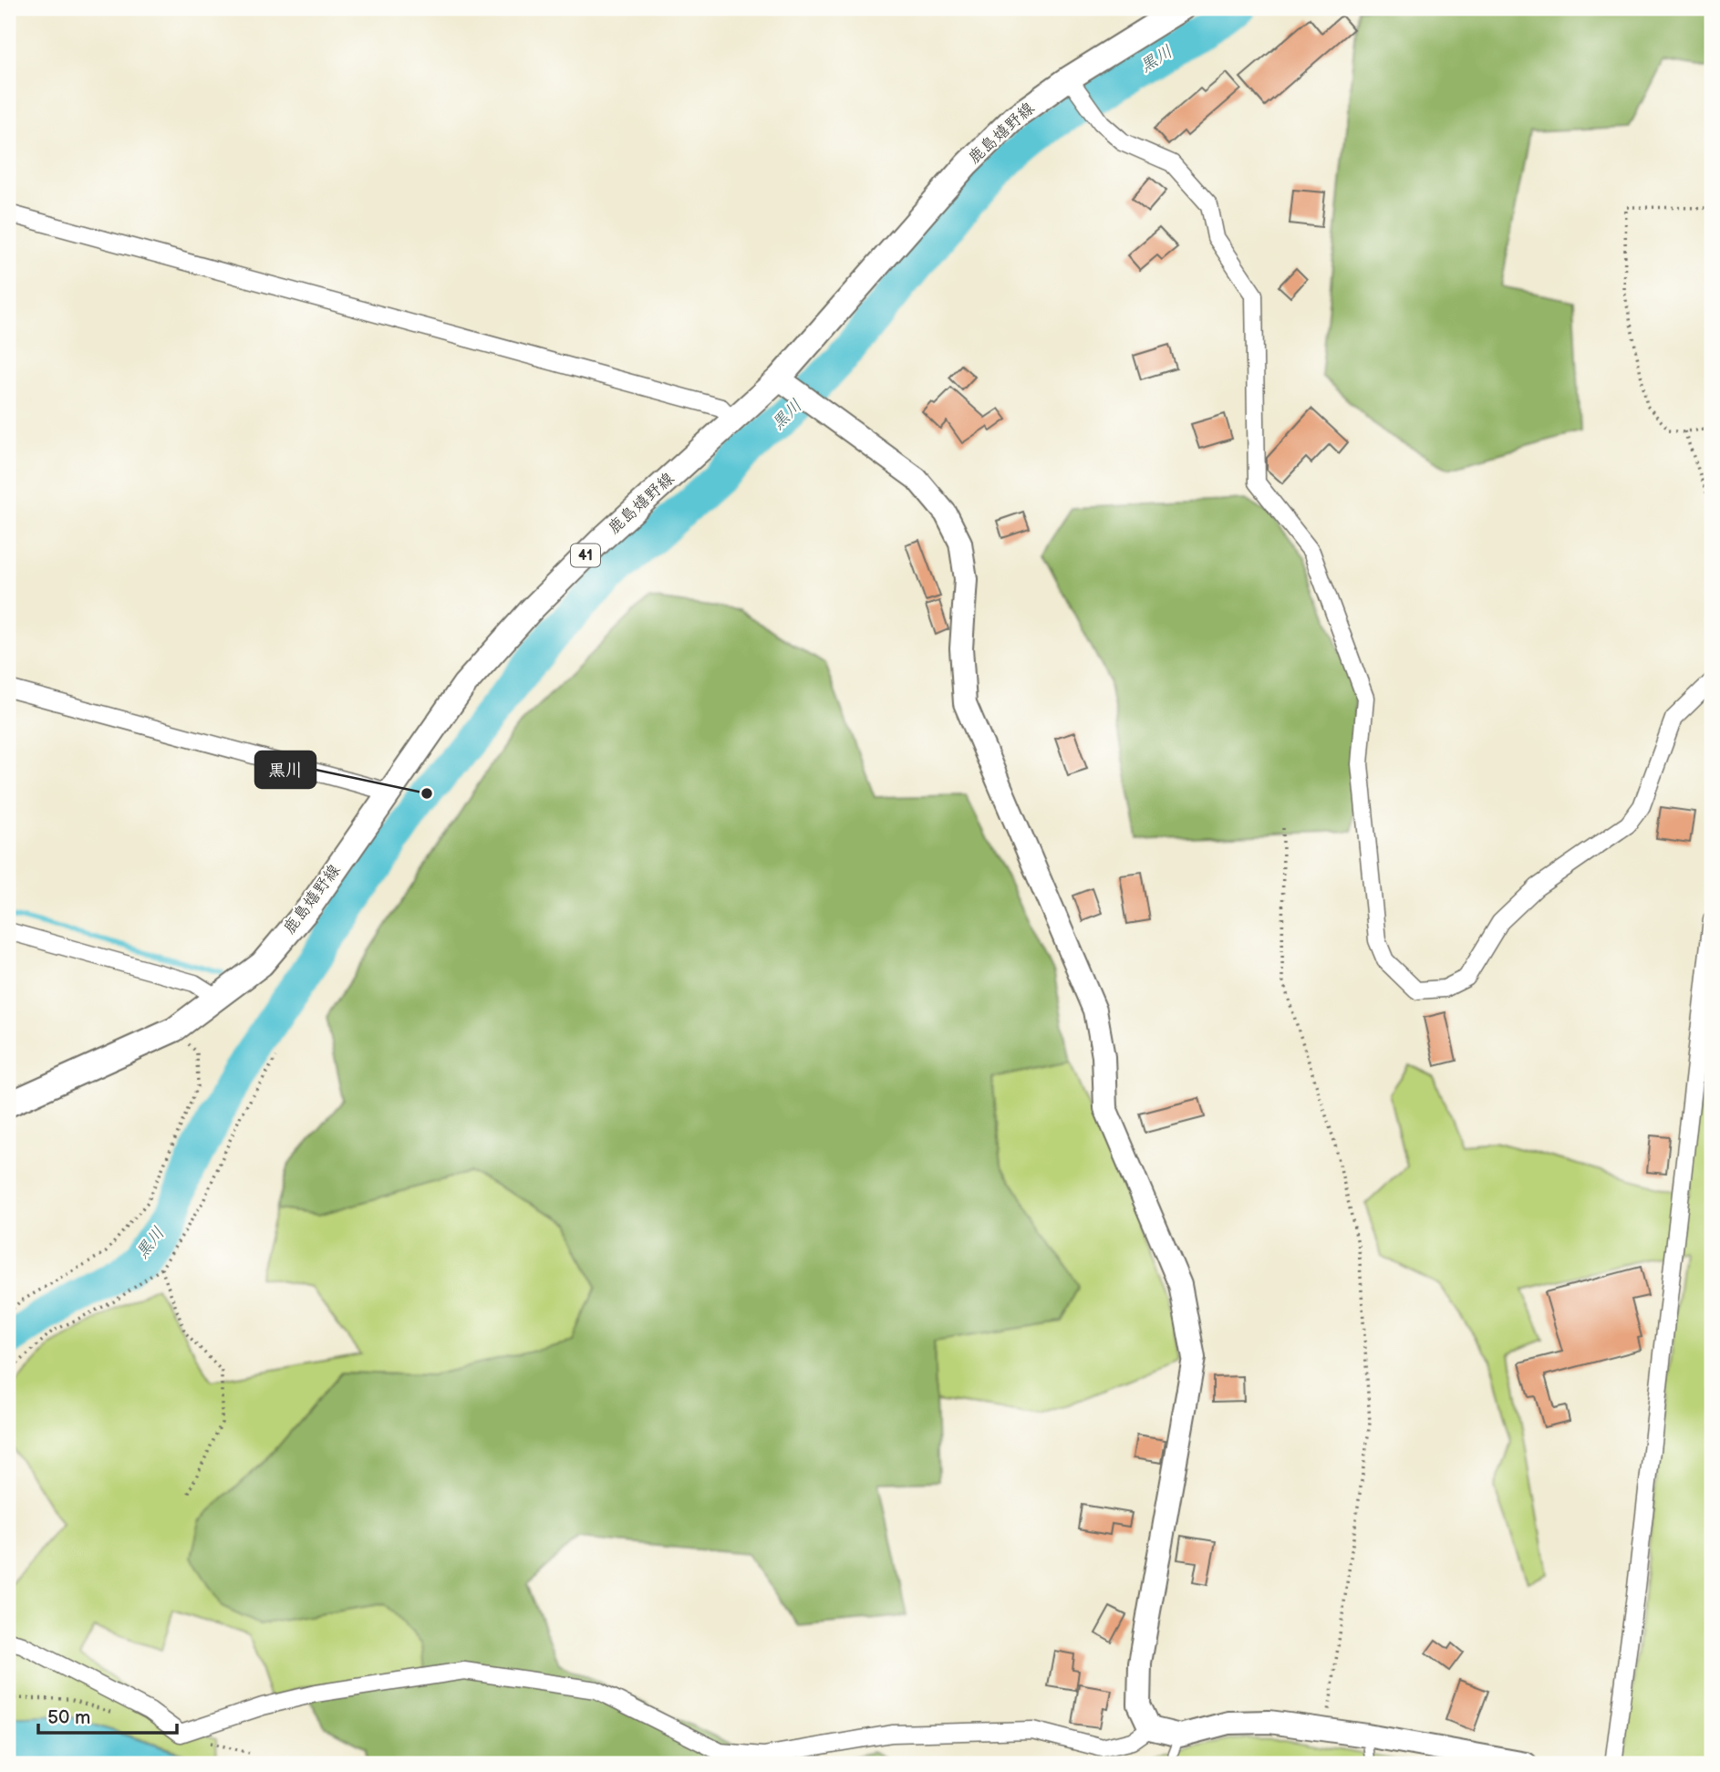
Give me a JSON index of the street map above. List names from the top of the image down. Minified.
{"streets":{"main road":["鹿島嬉野線","41"]},"water":["黒川"],"places":["黒川"],"scale_bar":"50 m"}
